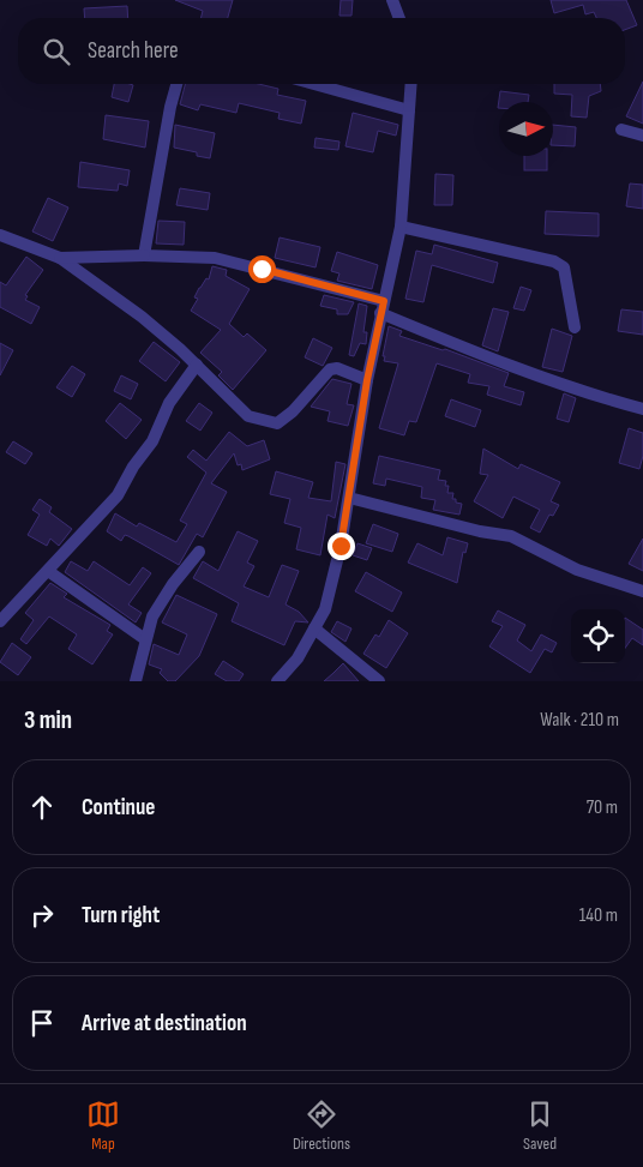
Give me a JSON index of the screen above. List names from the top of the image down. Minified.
{"north":"right","page":{"search":"Search here","heading":["3 min","Walk · 210 m"],"list":[["Continue","70 m"],["Turn right","140 m"],"Arrive at destination"],"nav":["Map","Directions","Saved"]}}
